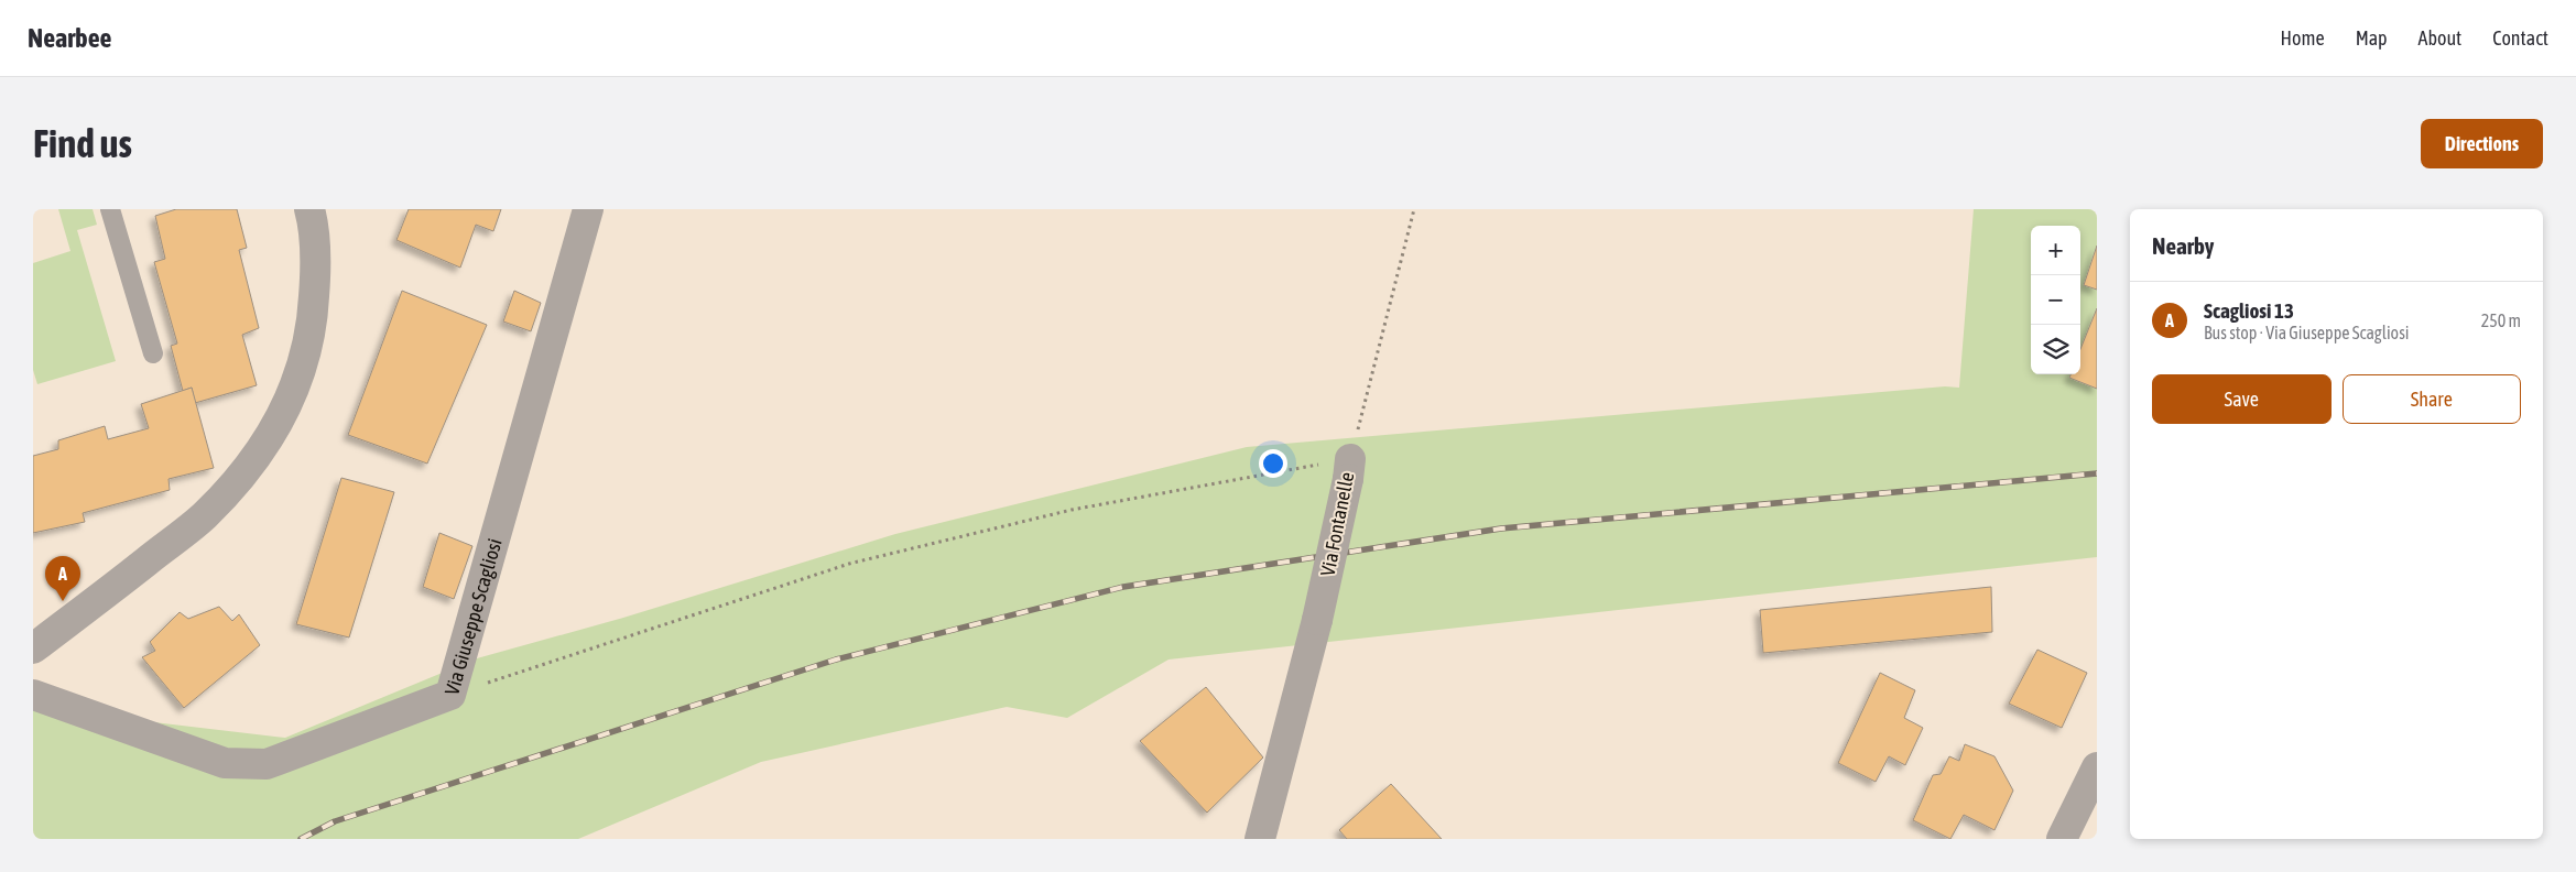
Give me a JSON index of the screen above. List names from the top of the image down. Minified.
{"streets":{"street":["Via Fontanelle","Via Giuseppe Scagliosi"]},"page":{"header":"Nearbee","nav":["Home","Map","About","Contact"],"buttons":["Directions",["Save","Share"]],"title":"Find us","heading":"Nearby","map_buttons":["+","−"],"list":[{"mark":"A","name":"Scagliosi 13","note":"Bus stop · Via Giuseppe Scagliosi","value":"250 m"}],"pins":"A"}}
